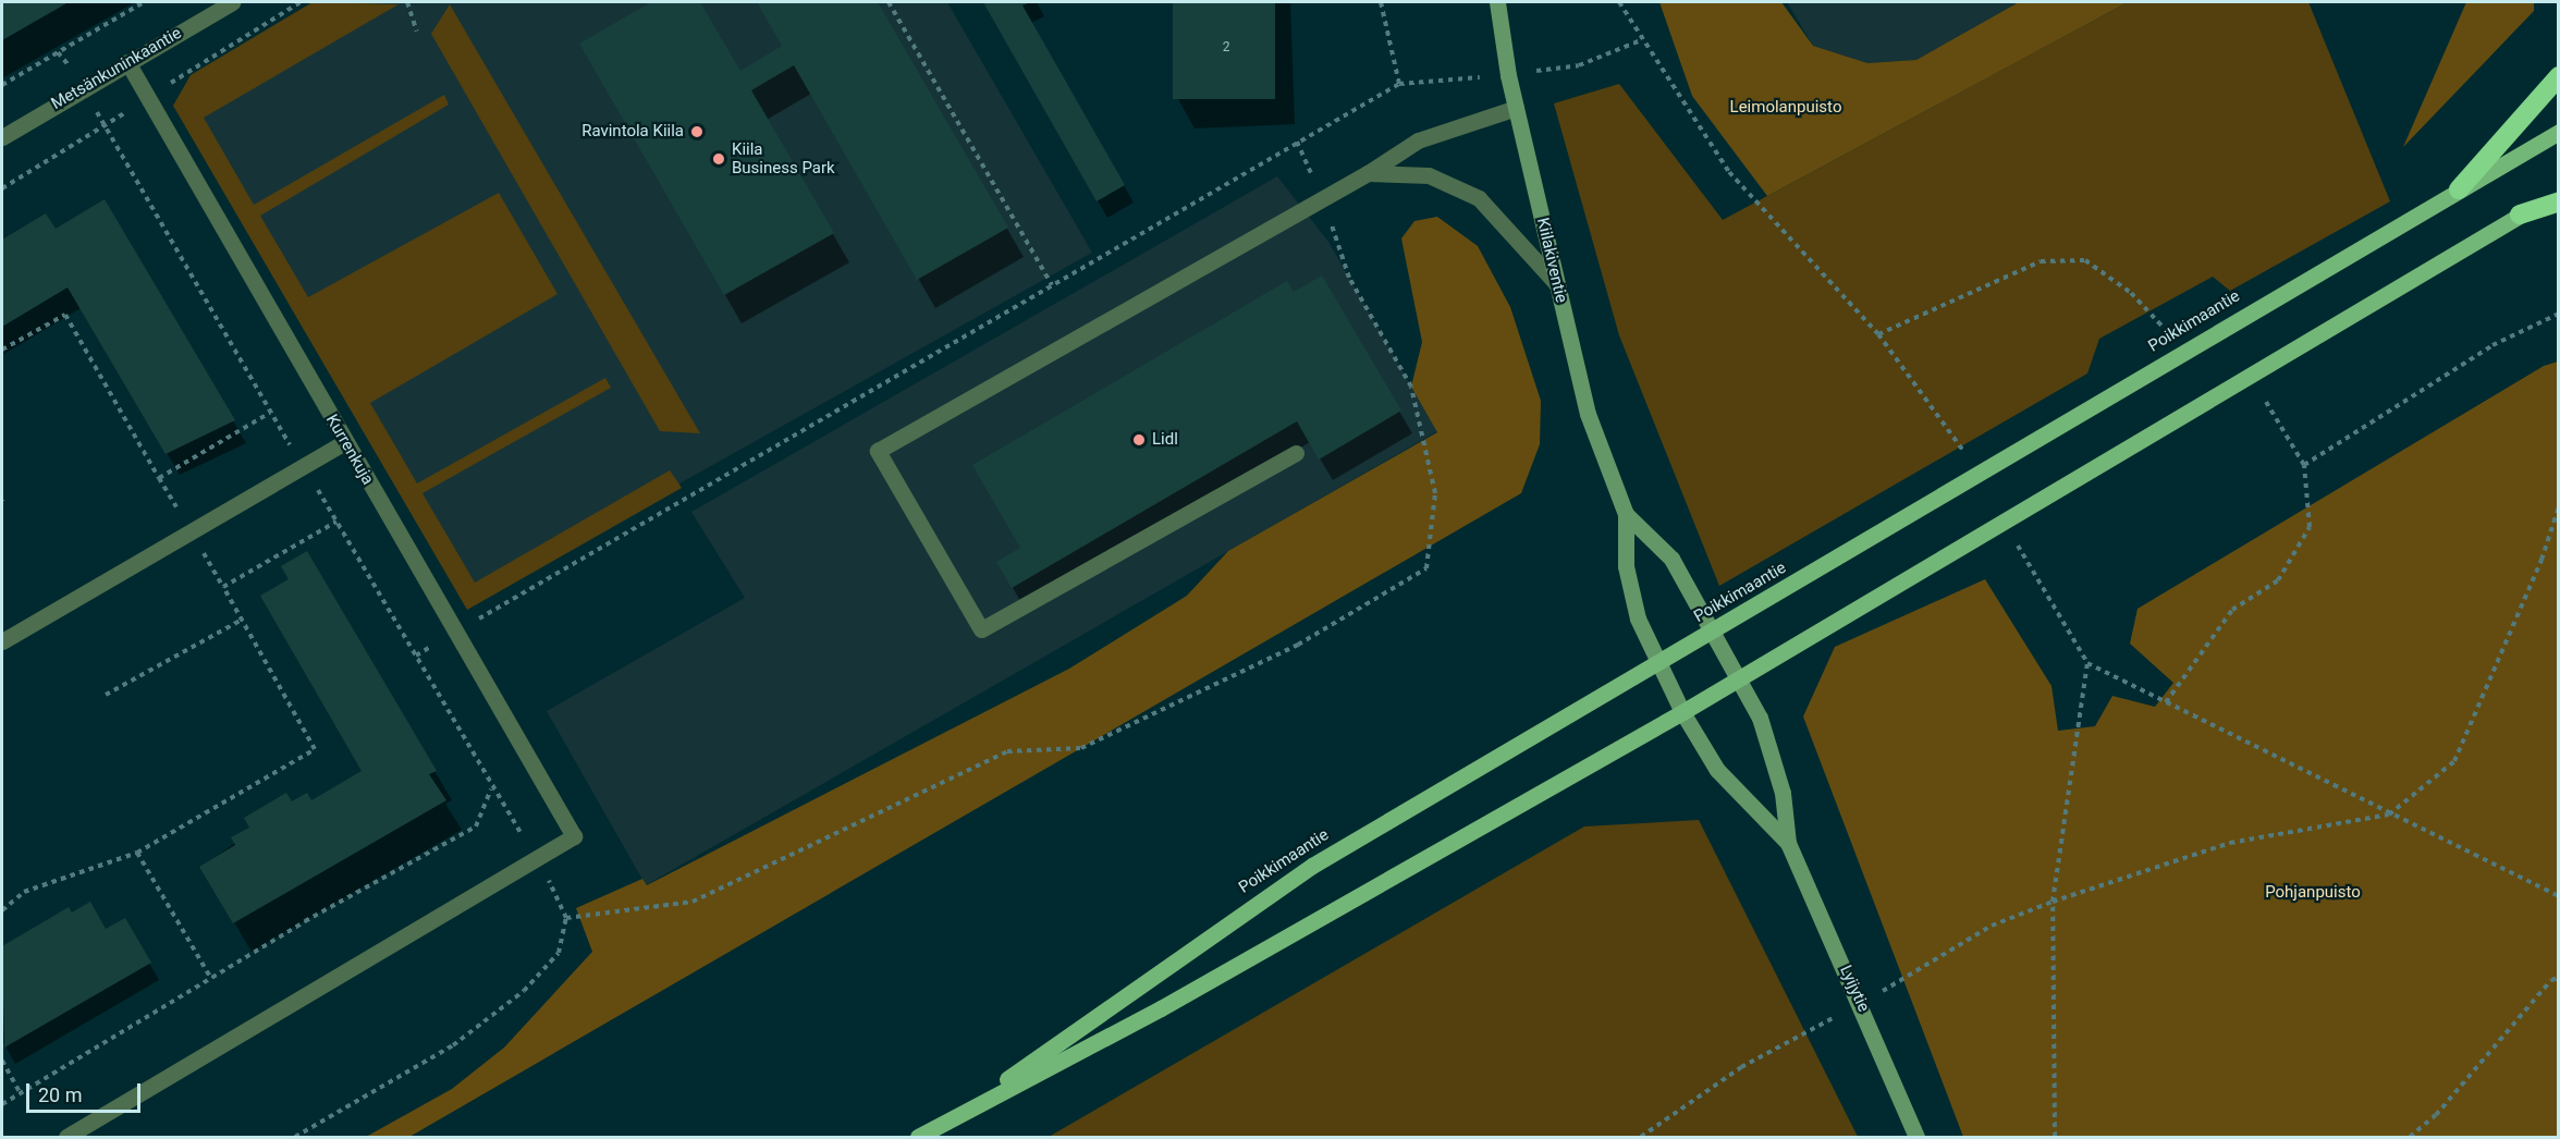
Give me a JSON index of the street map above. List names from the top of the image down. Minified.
{"streets":{"main road":["Poikkimaantie"],"street":["Metsänkuninkaantie","Kiilakiventie","Kurrenkuja","Lyijytie"]},"crossings":[["Metsänkuninkaantie","Kurrenkuja"],["Kiilakiventie","Poikkimaantie"],["Kiilakiventie","Lyijytie"],["Poikkimaantie","Lyijytie"]],"parks":["Leimolanpuisto","Pohjanpuisto"],"places":["Ravintola Kiila","Kiila Business Park","Lidl"],"house_numbers":["2"],"scale_bar":"20 m"}
